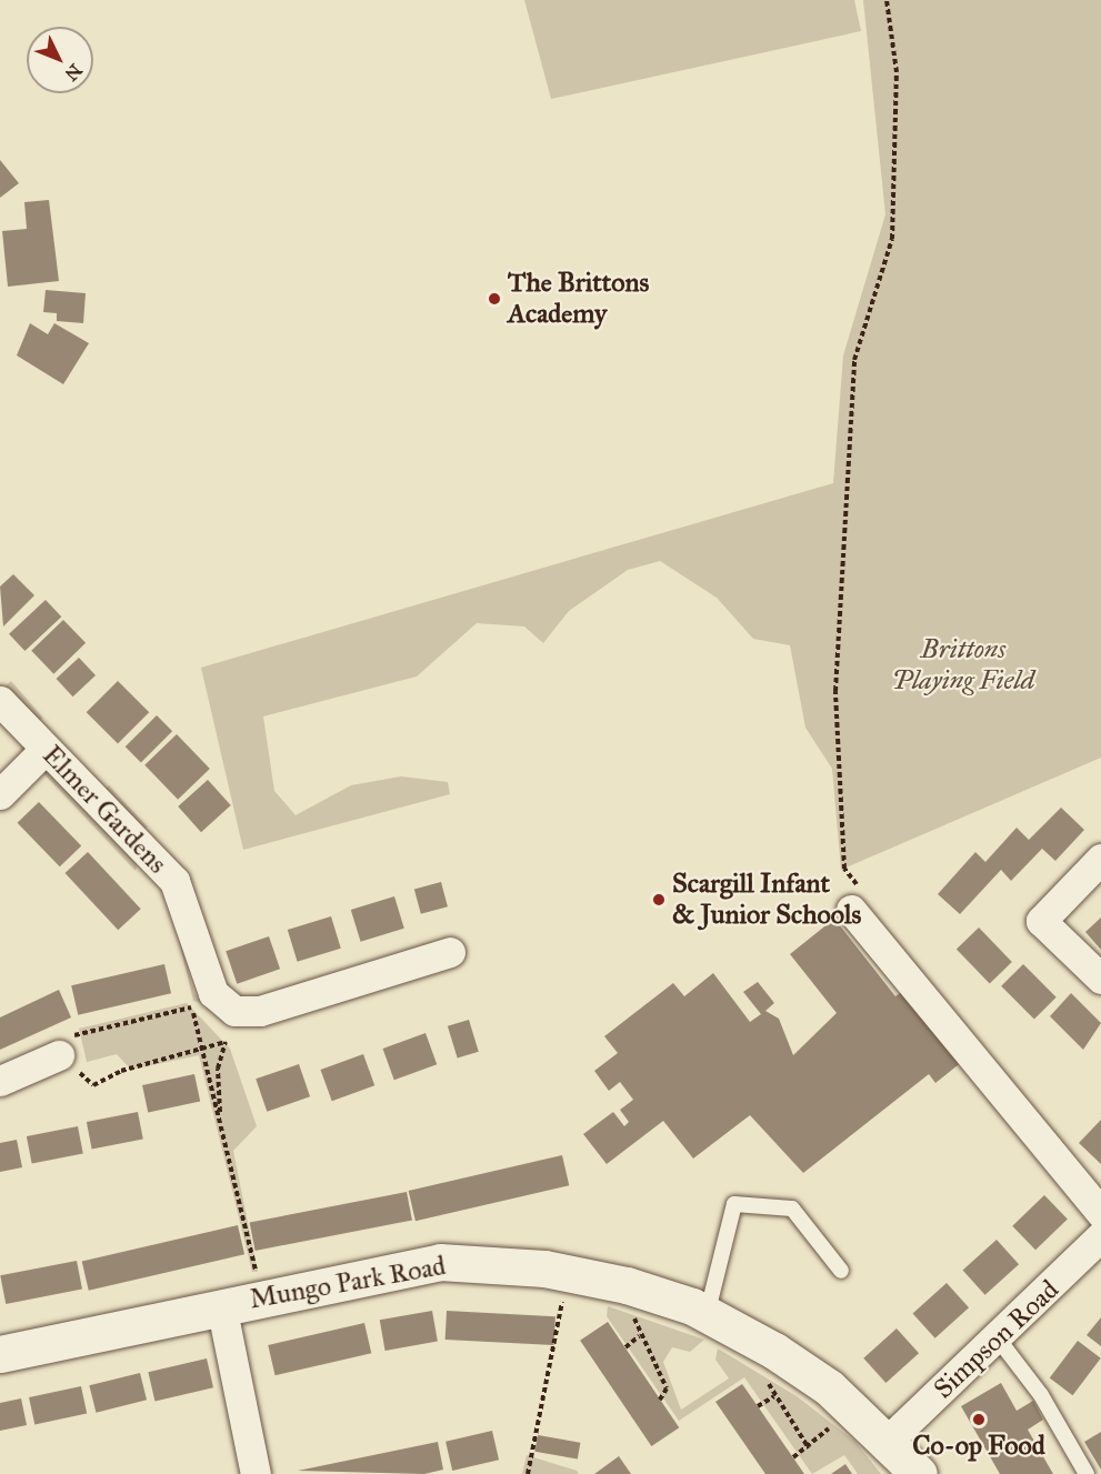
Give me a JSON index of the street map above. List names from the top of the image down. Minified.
{"streets":{"street":["Elmer Gardens","Mungo Park Road","Simpson Road"]},"crossings":[["Mungo Park Road","Simpson Road"]],"parks":["Brittons Playing Field"],"places":["The Brittons Academy","Scargill Infant & Junior Schools","Co-op Food"],"north":"bottom right"}
